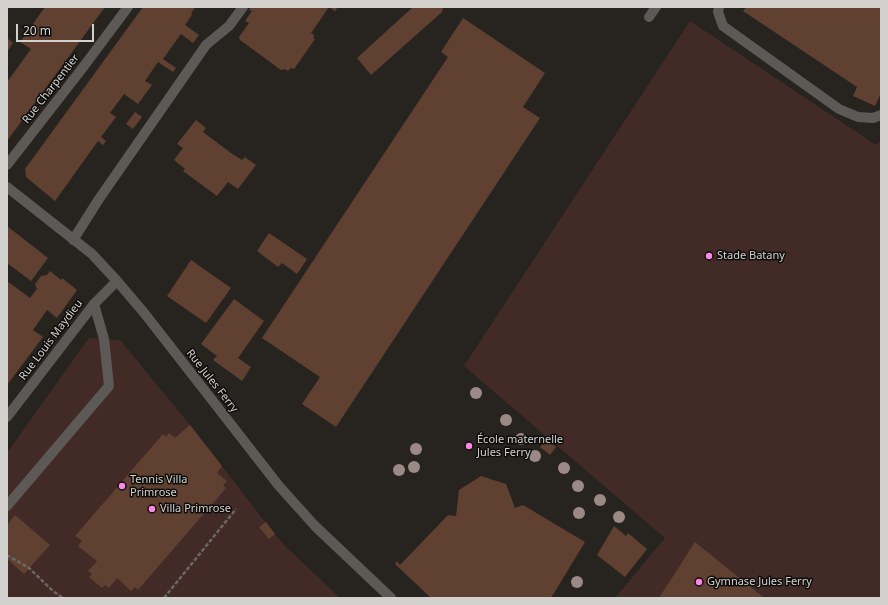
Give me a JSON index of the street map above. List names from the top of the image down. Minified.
{"streets":{"street":["Rue Charpentier","Rue Louis Maydieu","Rue Jules Ferry"]},"crossings":[["Rue Louis Maydieu","Rue Jules Ferry"]],"places":["Stade Batany","École maternelle Jules Ferry","Tennis Villa Primrose","Villa Primrose","Gymnase Jules Ferry"],"scale_bar":"20 m"}
